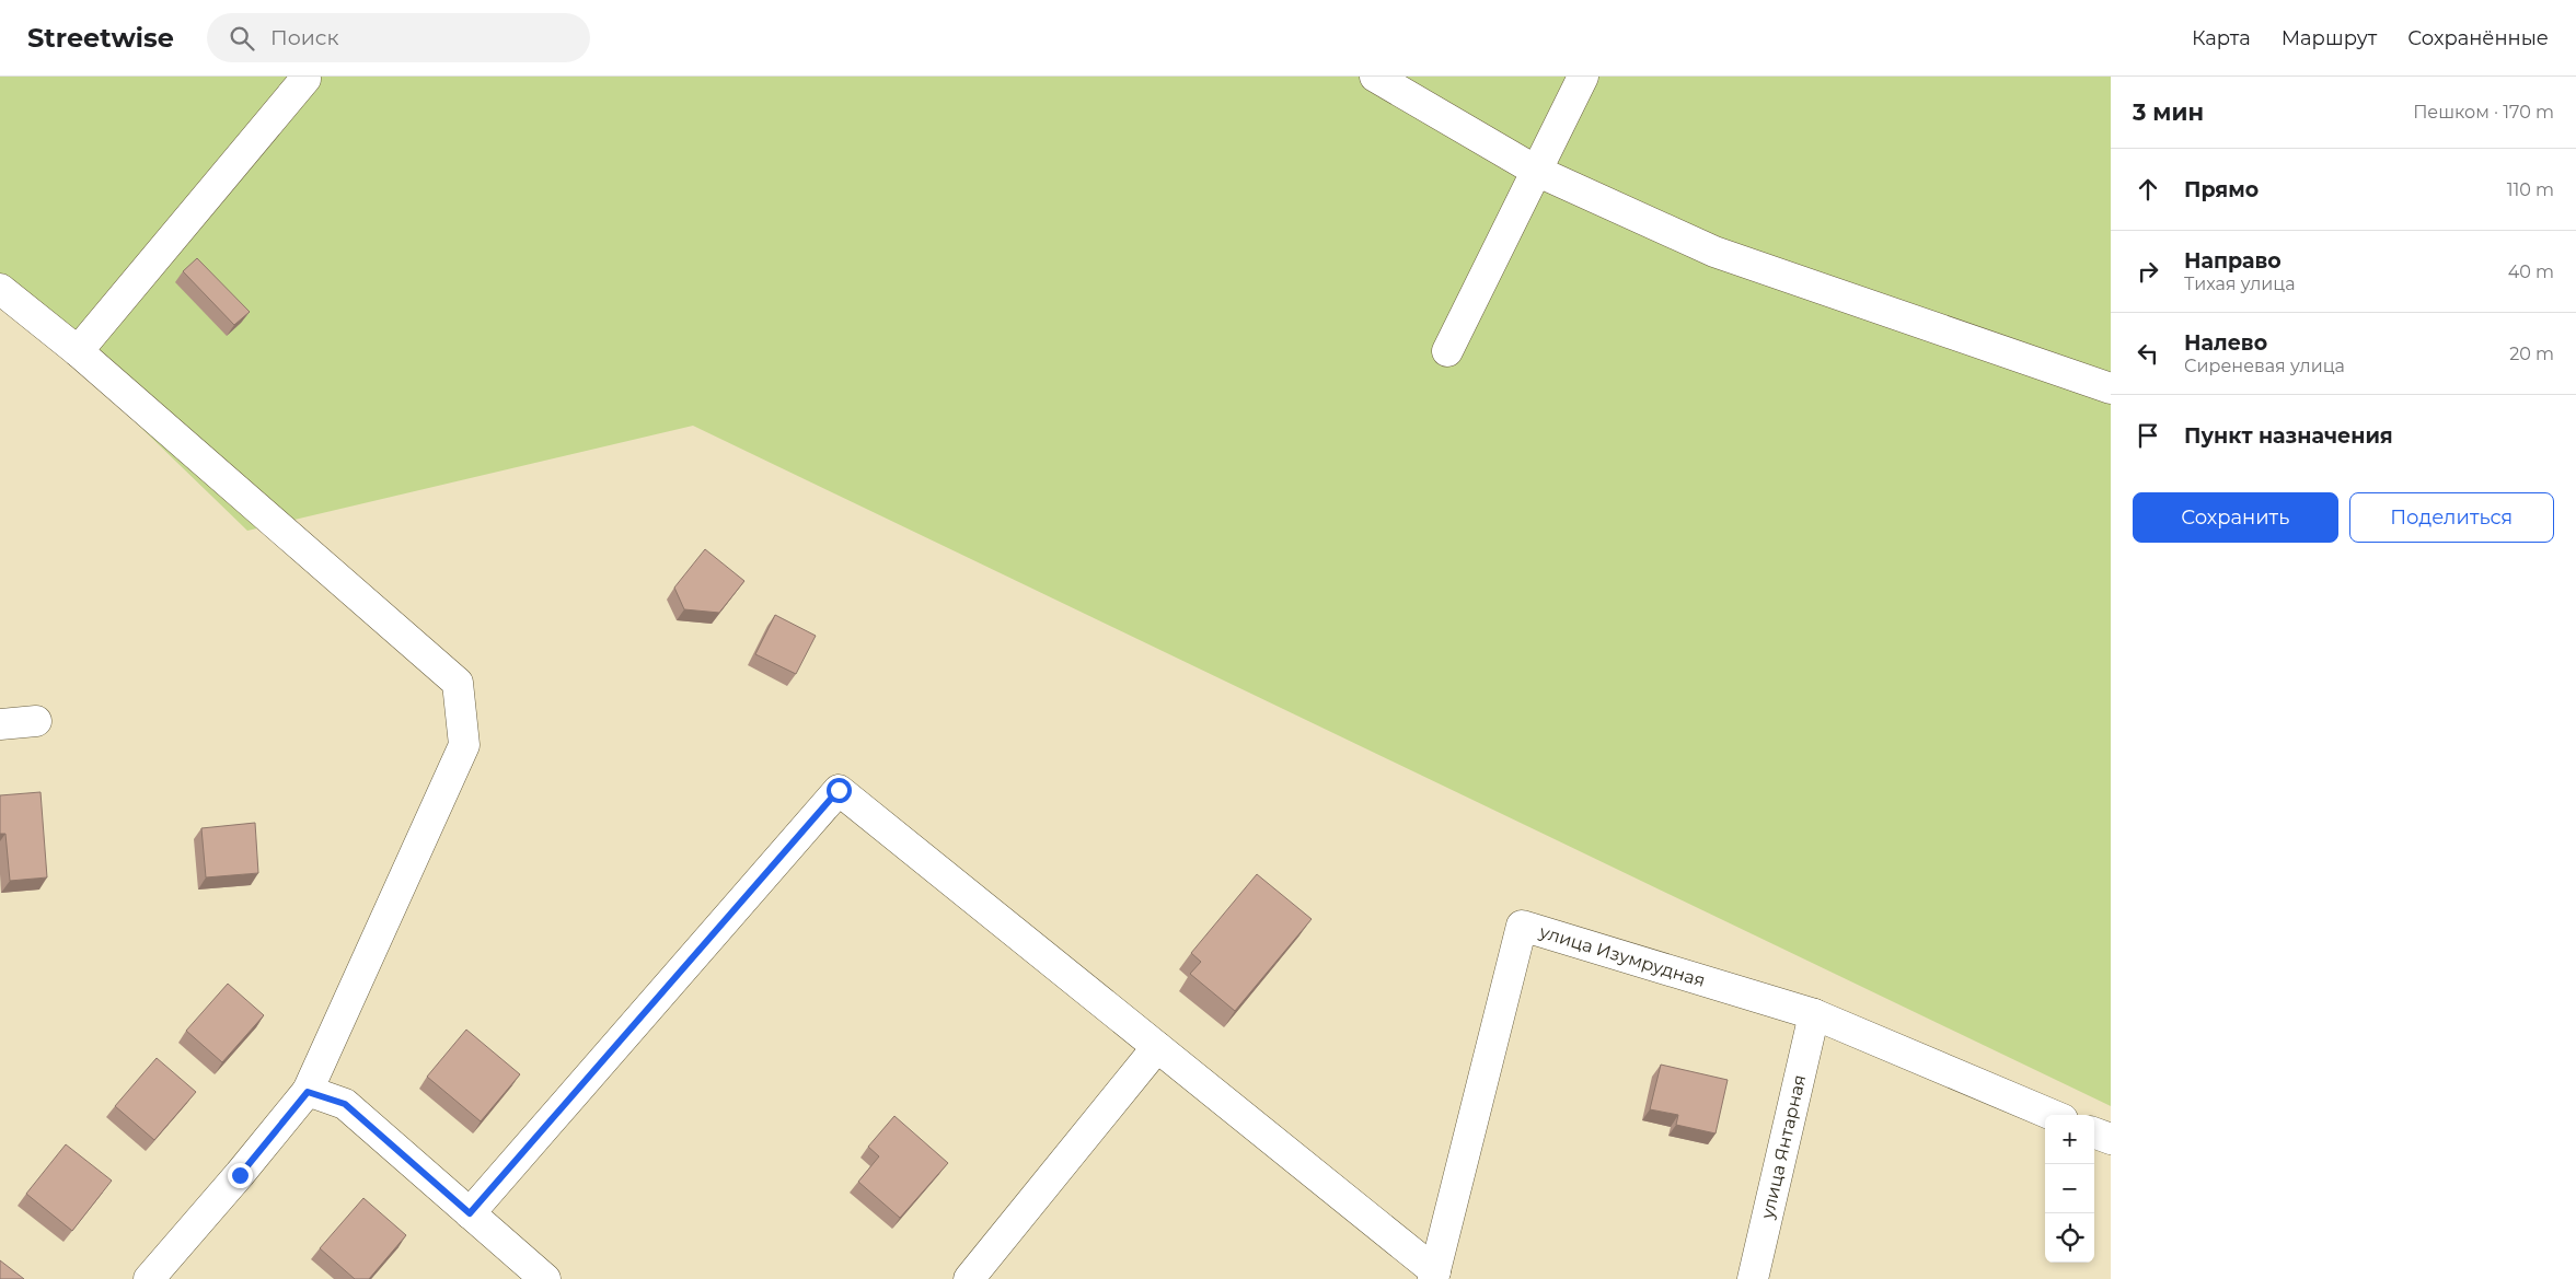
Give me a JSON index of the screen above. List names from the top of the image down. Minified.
{"streets":{"street":["улица Изумрудная","улица Янтарная"]},"crossings":[["улица Изумрудная","улица Янтарная"]],"page":{"header":"Streetwise","search":"Поиск","nav":["Карта","Маршрут","Сохранённые"],"heading":["3 мин","Пешком · 170 m"],"list":[["Прямо","110 m"],["Направо","Тихая улица","40 m"],["Налево","Сиреневая улица","20 m"],"Пункт назначения"],"buttons":["Сохранить","Поделиться"],"map_buttons":["+","−"]}}
